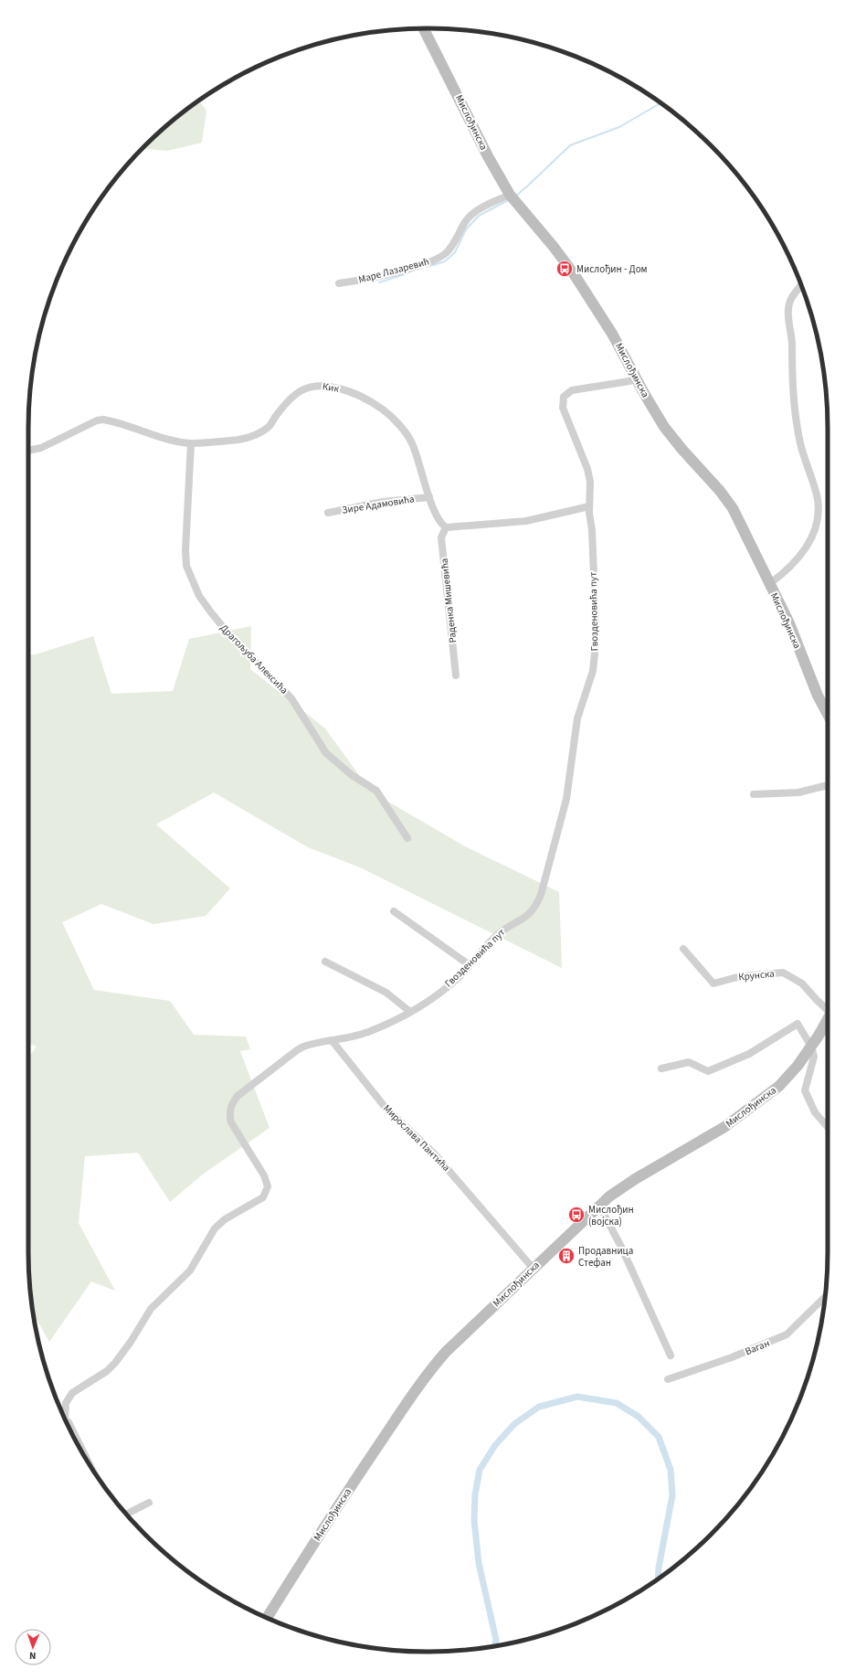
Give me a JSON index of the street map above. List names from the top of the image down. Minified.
{"streets":{"main road":["Мислођинска"],"street":["Маре Лазаревић","Кик","Зире Адамовића","Раденка Мишевића","Гвозденовића пут","Драгољуба Алексића","Крунска","Мирослава Пантића","Ваган"]},"crossings":[["Мислођинска","Маре Лазаревић"],["Мислођинска","Гвозденовића пут"],["Мислођинска","Мирослава Пантића"],["Кик","Зире Адамовића"],["Кик","Раденка Мишевића"],["Кик","Драгољуба Алексића"],["Гвозденовића пут","Мирослава Пантића"]],"places":{"bus stop":["Мислођин - Дом","Мислођин (војска)"],"building":["Продавница Стефан"]},"north":"bottom"}
